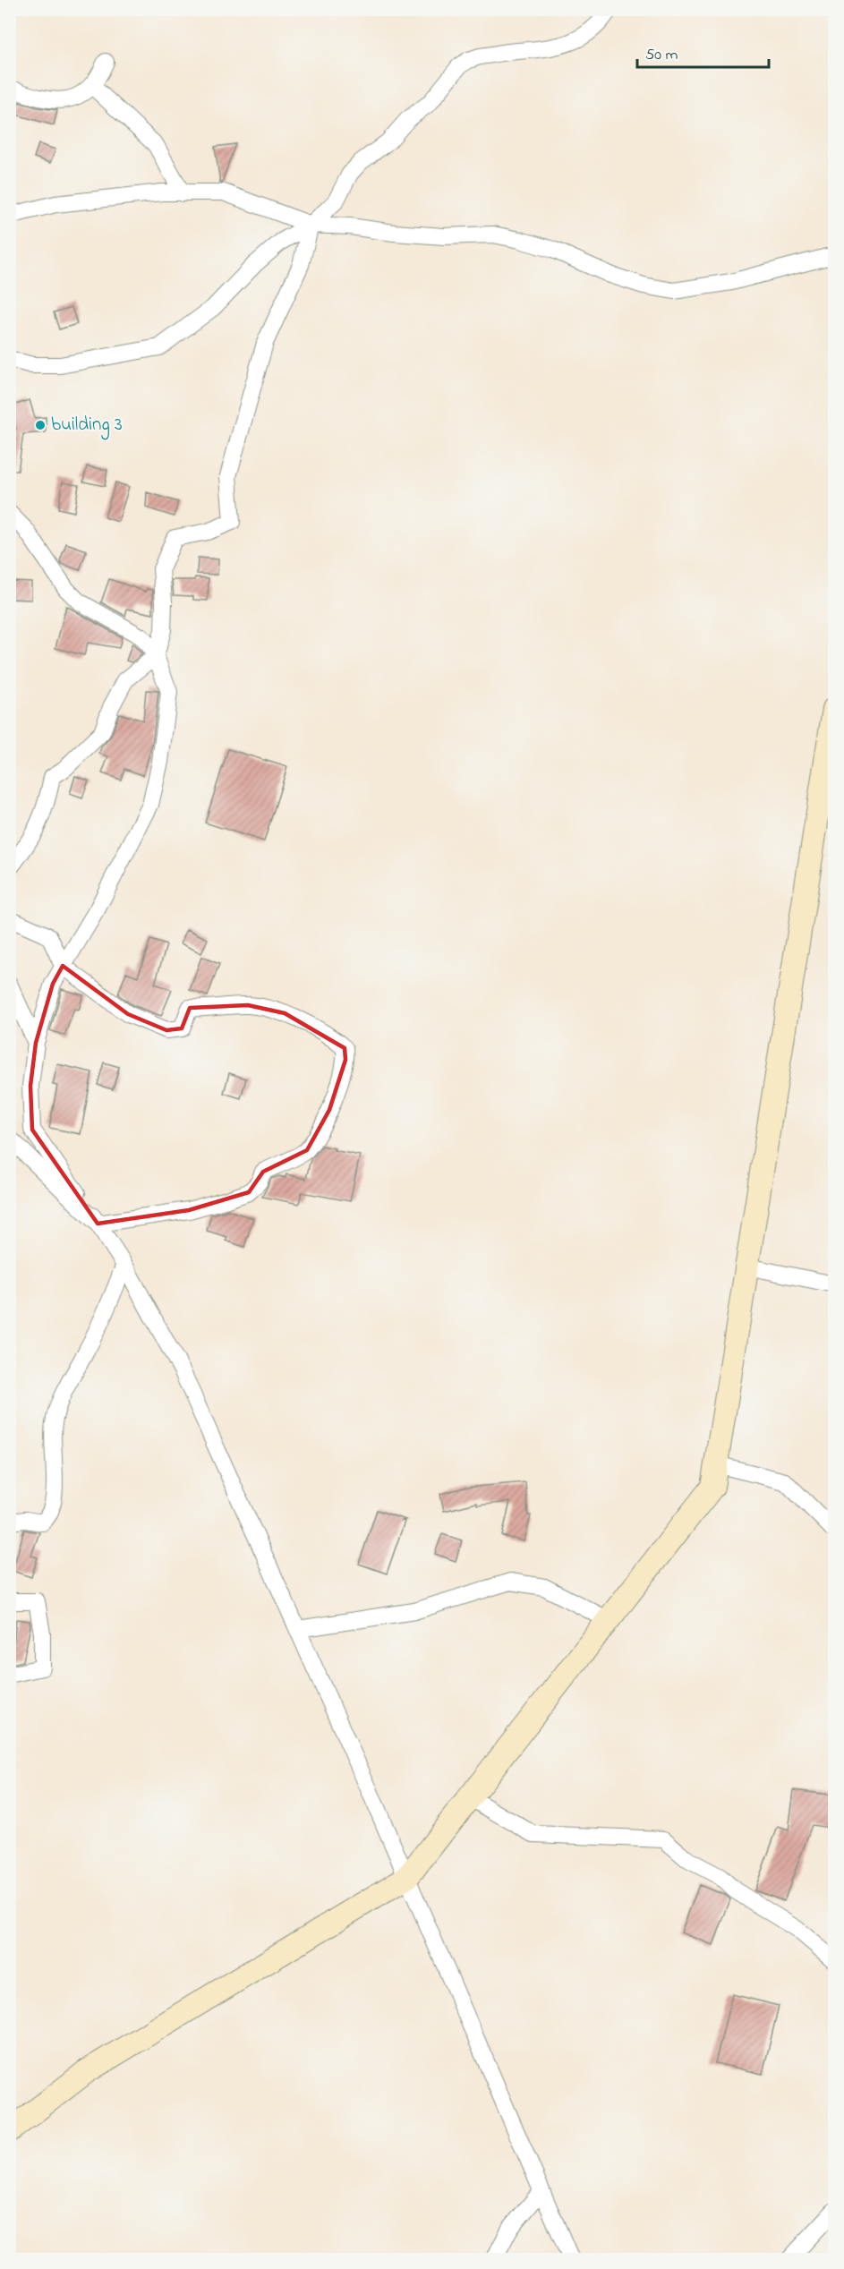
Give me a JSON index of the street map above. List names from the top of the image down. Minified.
{"places":["building 3"],"scale_bar":"50 m"}
